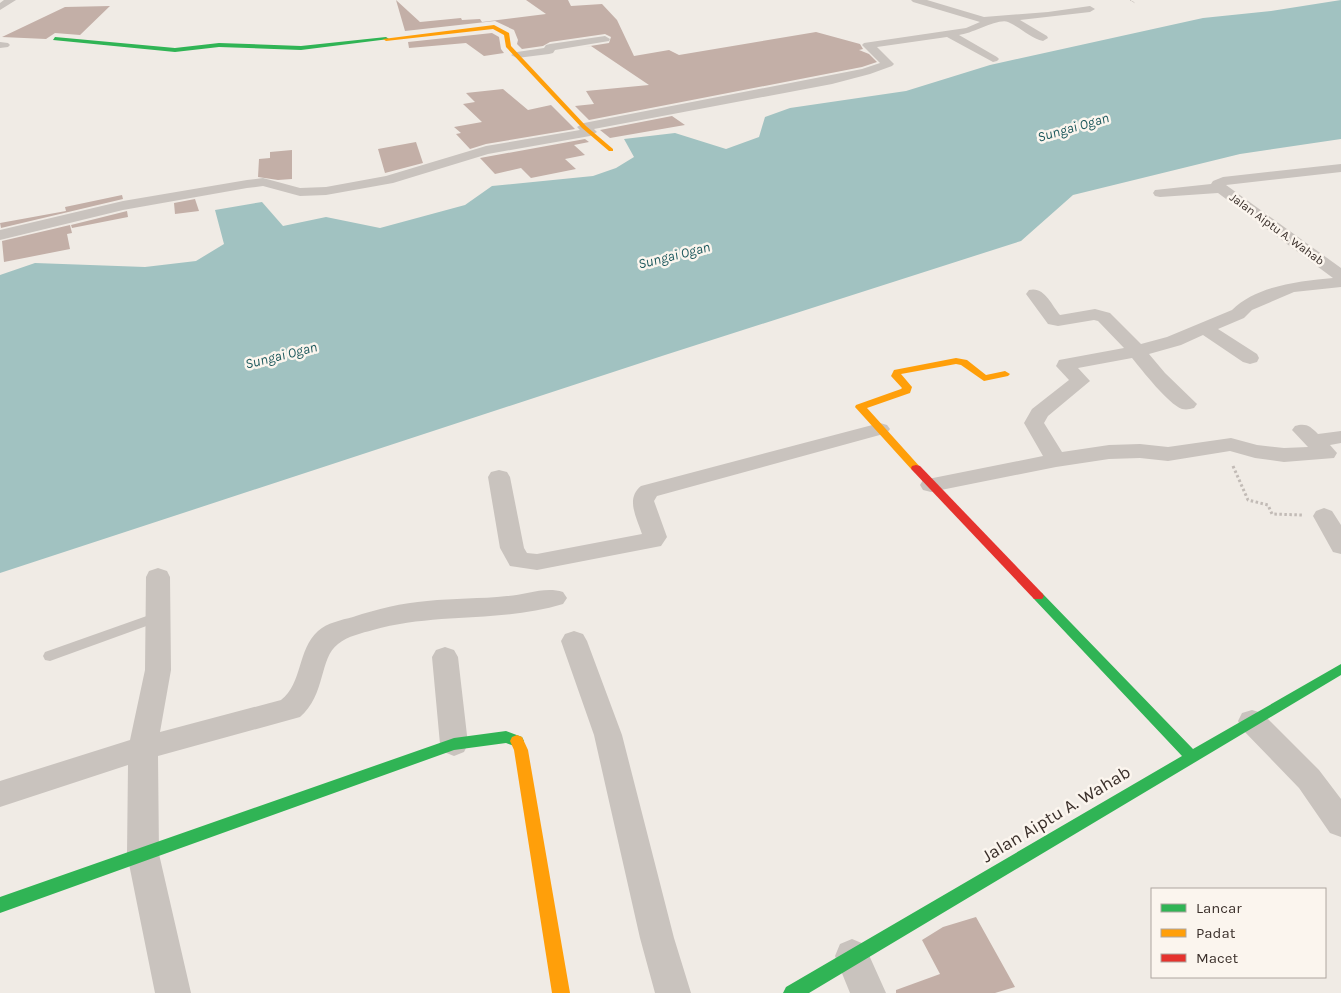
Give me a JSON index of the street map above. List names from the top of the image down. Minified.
{"streets":{"street":["Jalan Aiptu A. Wahab"]},"water":["Sungai Ogan"],"legend":["Lancar","Padat","Macet"]}
